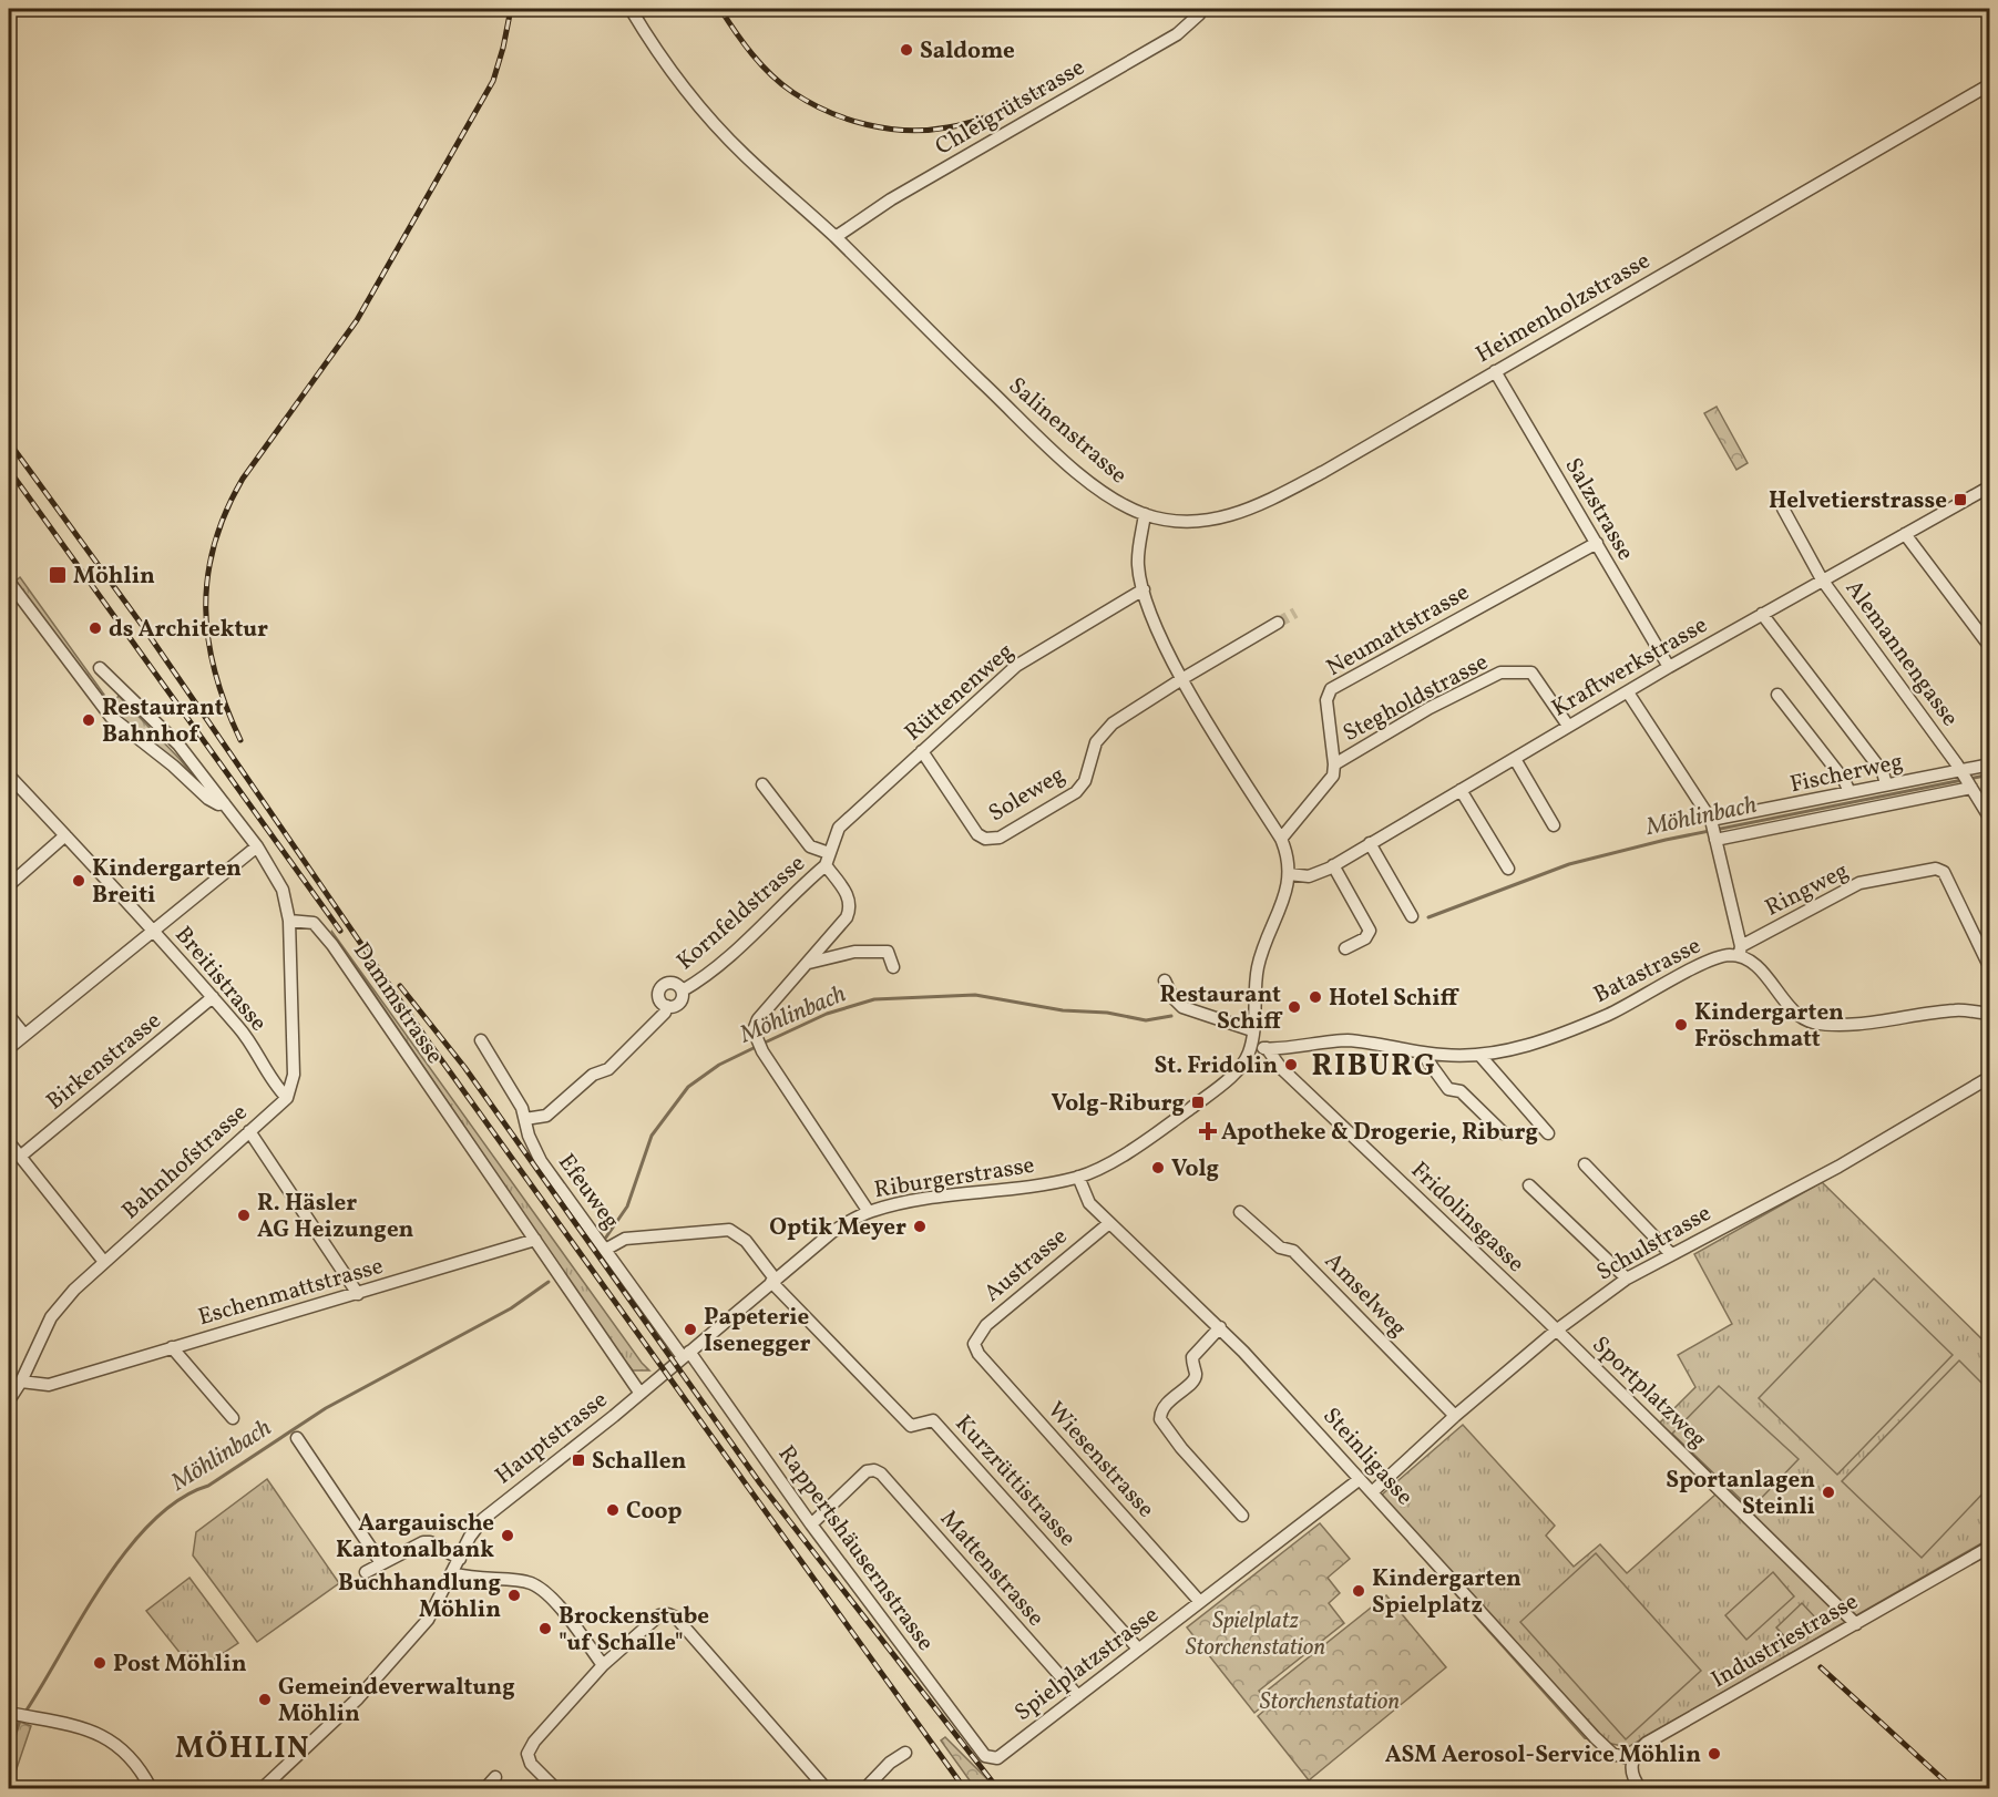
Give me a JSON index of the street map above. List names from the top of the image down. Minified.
{"streets":{"street":["Chleigrütstrasse","Heimenholzstrasse","Salinenstrasse","Salzstrasse","Neumattstrasse","Alemannengasse","Kraftwerkstrasse","Rüttenenweg","Stegholdstrasse","Fischerweg","Soleweg","Ringweg","Kornfeldstrasse","Batastrasse","Breitistrasse","Dammstrasse","Birkenstrasse","Bahnhofstrasse","Riburgerstrasse","Efeuweg","Fridolinsgasse","Schulstrasse","Austrasse","Eschenmattstrasse","Amselweg","Sportplatzweg","Hauptstrasse","Steinligasse","Wiesenstrasse","Kurzrüttistrasse","Rappertshäusernstrasse","Mattenstrasse","Industriestrasse","Spielplatzstrasse"]},"crossings":[["Chleigrütstrasse","Salinenstrasse"],["Heimenholzstrasse","Salinenstrasse"],["Heimenholzstrasse","Salzstrasse"],["Salzstrasse","Neumattstrasse"],["Salzstrasse","Kraftwerkstrasse"],["Neumattstrasse","Stegholdstrasse"],["Alemannengasse","Kraftwerkstrasse"],["Alemannengasse","Fischerweg"],["Kraftwerkstrasse","Stegholdstrasse"],["Rüttenenweg","Soleweg"],["Rüttenenweg","Kornfeldstrasse"],["Ringweg","Batastrasse"],["Kornfeldstrasse","Efeuweg"],["Batastrasse","Riburgerstrasse"],["Batastrasse","Fridolinsgasse"],["Breitistrasse","Birkenstrasse"],["Breitistrasse","Bahnhofstrasse"],["Dammstrasse","Riburgerstrasse"],["Dammstrasse","Eschenmattstrasse"],["Dammstrasse","Hauptstrasse"],["Bahnhofstrasse","Eschenmattstrasse"],["Riburgerstrasse","Efeuweg"],["Riburgerstrasse","Hauptstrasse"],["Riburgerstrasse","Steinligasse"],["Riburgerstrasse","Kurzrüttistrasse"],["Riburgerstrasse","Rappertshäusernstrasse"],["Efeuweg","Rappertshäusernstrasse"],["Fridolinsgasse","Schulstrasse"],["Fridolinsgasse","Sportplatzweg"],["Schulstrasse","Amselweg"],["Schulstrasse","Sportplatzweg"],["Schulstrasse","Steinligasse"],["Austrasse","Steinligasse"],["Austrasse","Wiesenstrasse"],["Sportplatzweg","Industriestrasse"],["Steinligasse","Industriestrasse"],["Steinligasse","Spielplatzstrasse"],["Wiesenstrasse","Spielplatzstrasse"],["Kurzrüttistrasse","Spielplatzstrasse"],["Rappertshäusernstrasse","Mattenstrasse"],["Rappertshäusernstrasse","Spielplatzstrasse"],["Mattenstrasse","Spielplatzstrasse"]],"districts":["RIBURG","MÖHLIN"],"water":["Möhlinbach"],"parks":["Spielplatz Storchenstation","Storchenstation"],"places":{"other":["Saldome","ds Architektur","Restaurant Bahnhof","Kindergarten Breiti","Hotel Schiff","Restaurant Schiff","Kindergarten Fröschmatt","St. Fridolin","Volg","R. Häsler AG Heizungen","Optik Meyer","Papeterie Isenegger","Sportanlagen Steinli","Coop","Aargauische Kantonalbank","Kindergarten Spielplatz","Buchhandlung Möhlin","Brockenstube \"uf Schalle\"","Post Möhlin","Gemeindeverwaltung Möhlin","ASM Aerosol-Service Möhlin"],"transit":["Helvetierstrasse","Möhlin","Volg-Riburg","Schallen"],"health":["Apotheke & Drogerie, Riburg"]}}
